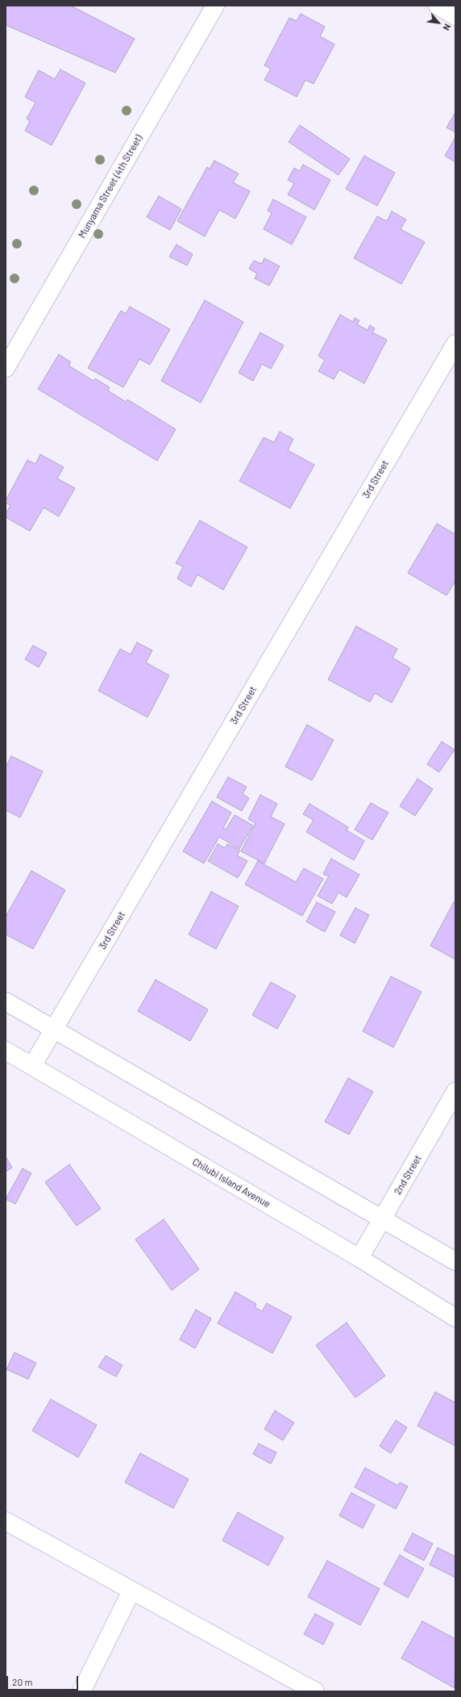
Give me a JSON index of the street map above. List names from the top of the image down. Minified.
{"streets":{"street":["Munyama Street (4th Street)","3rd Street","2nd Street","Chilubi Island Avenue"]},"crossings":[["3rd Street","Chilubi Island Avenue"],["2nd Street","Chilubi Island Avenue"]],"scale_bar":"20 m","north":"bottom right"}
